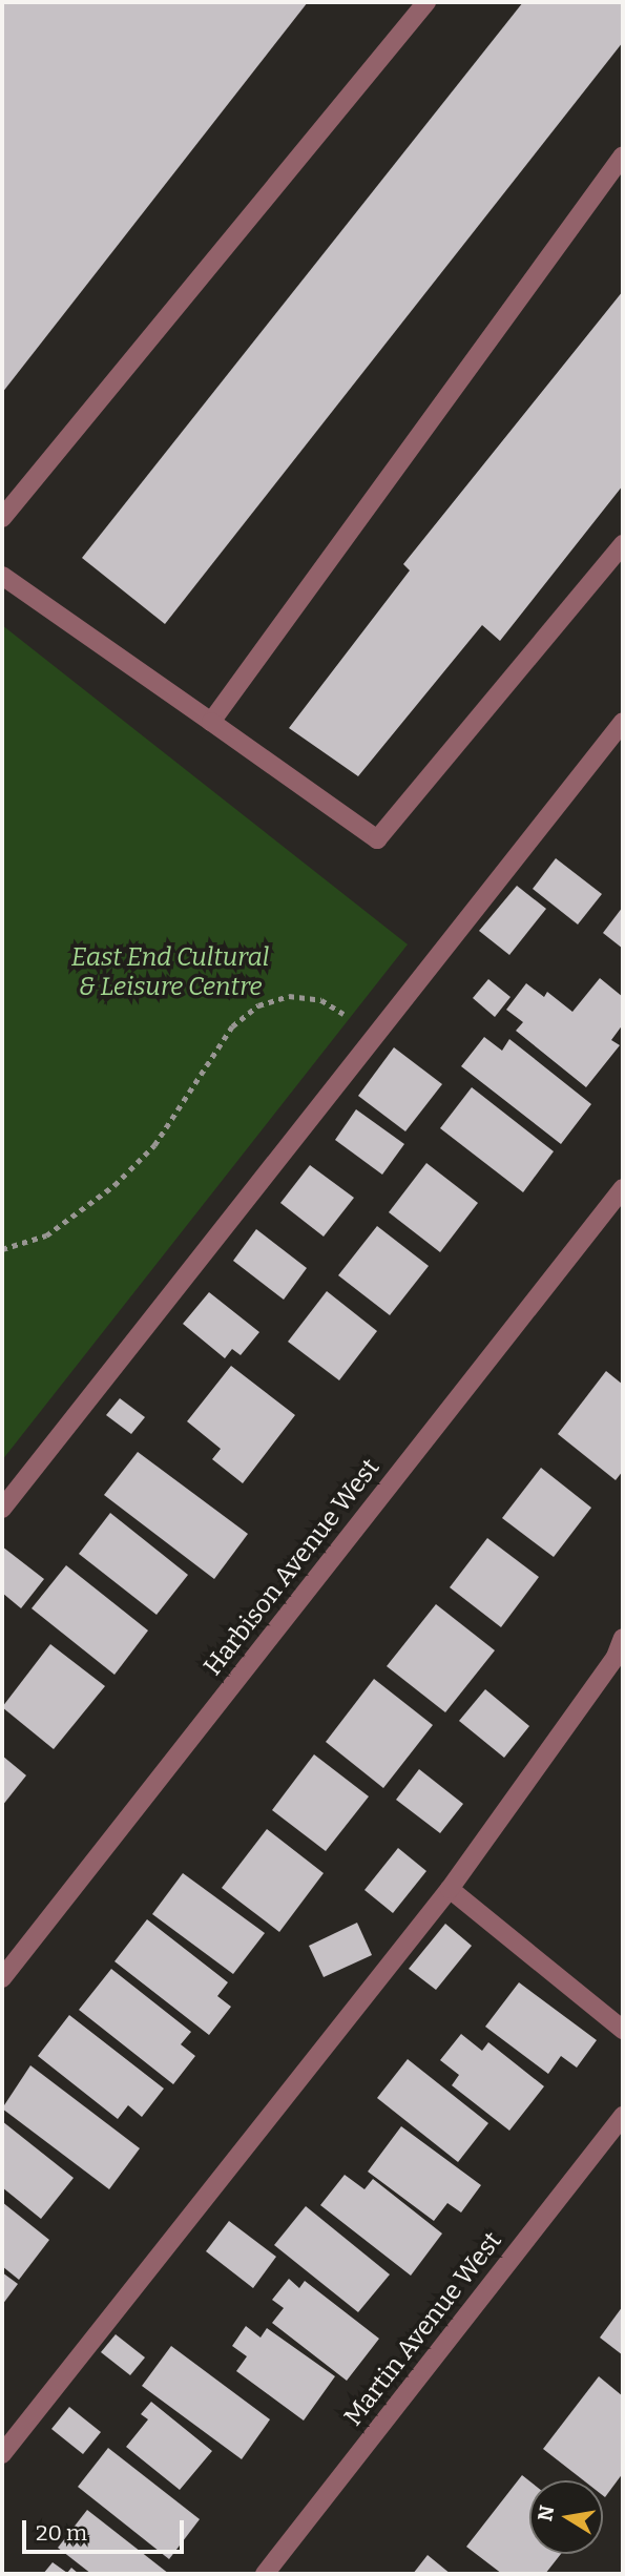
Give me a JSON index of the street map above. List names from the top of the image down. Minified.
{"streets":{"street":["Harbison Avenue West","Martin Avenue West"]},"parks":["East End Cultural & Leisure Centre"],"scale_bar":"20 m","north":"left"}
